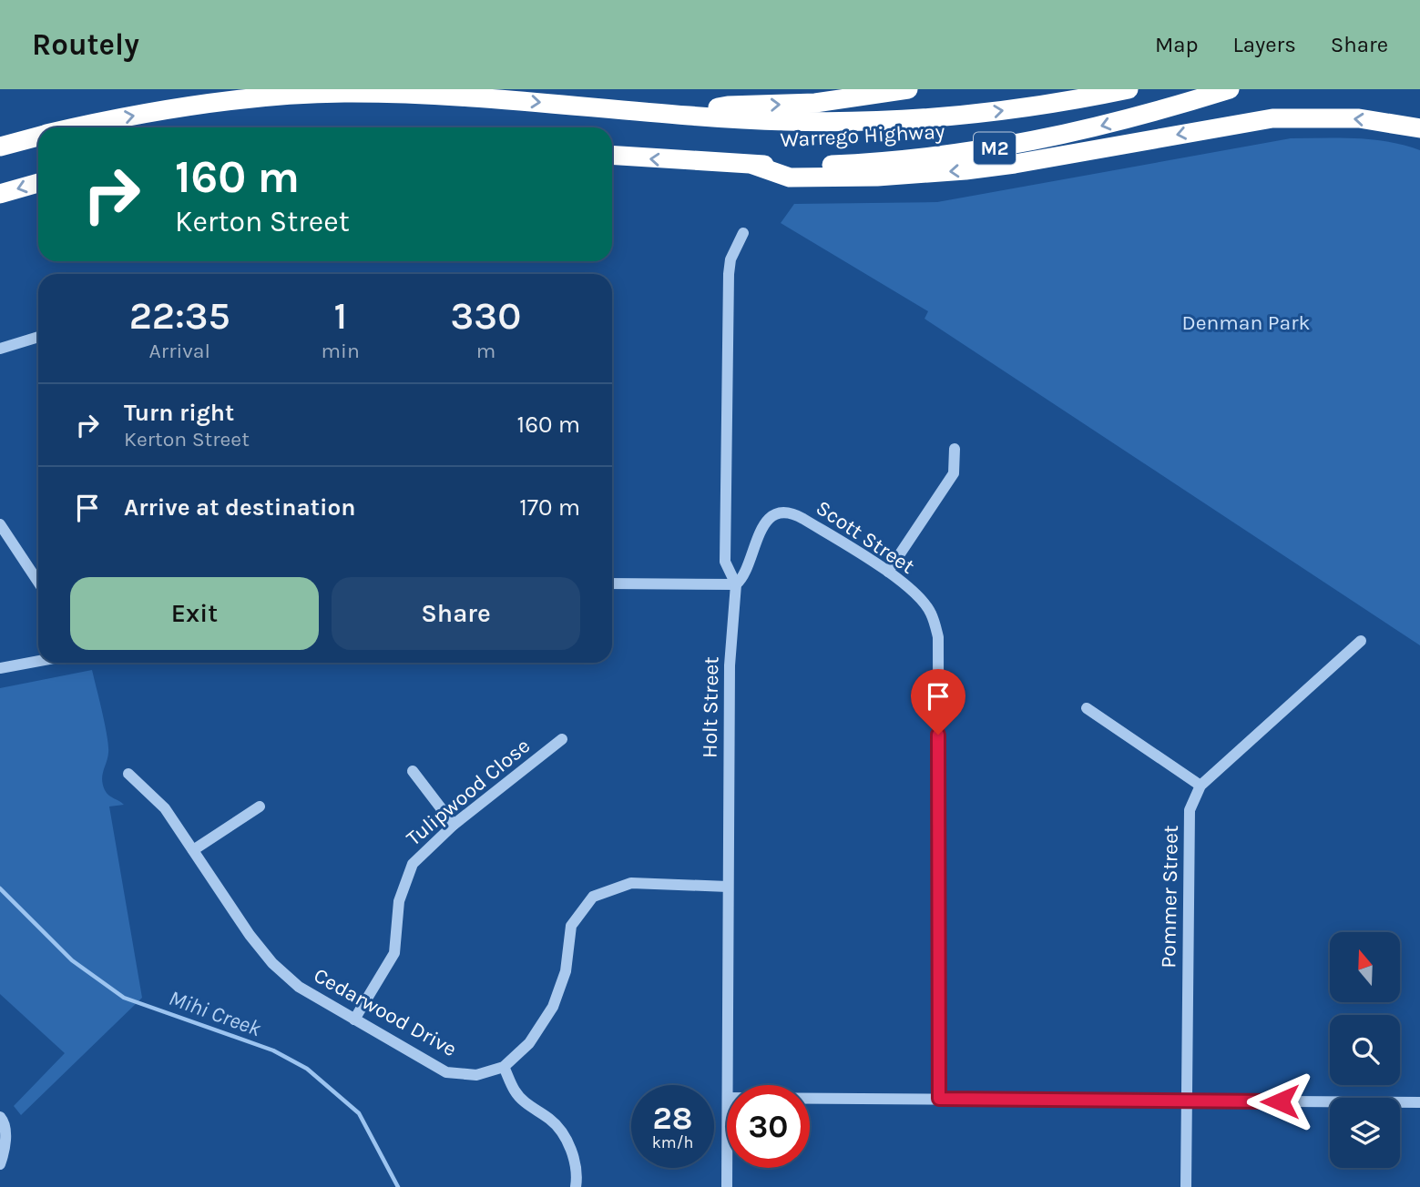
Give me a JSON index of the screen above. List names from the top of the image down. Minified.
{"streets":{"highway":["Warrego Highway","M2"],"street":["Scott Street","Holt Street","Tulipwood Close","Pommer Street","Cedarwood Drive"]},"crossings":[["Scott Street","Holt Street"],["Holt Street","Cedarwood Drive"],["Tulipwood Close","Cedarwood Drive"]],"water":["Mihi Creek"],"parks":["Denman Park"],"north":"top","page":{"header":"Routely","nav":["Map","Layers","Share"],"turn":["160 m","Kerton Street"],"eta":["22:35","Arrival","1","min","330","m"],"list":[{"name":"Turn right","note":"Kerton Street","value":"160 m"},{"name":"Arrive at destination","value":"170 m"}],"buttons":["Exit","Share"],"speed":"28 km/h","limit":"30"}}
